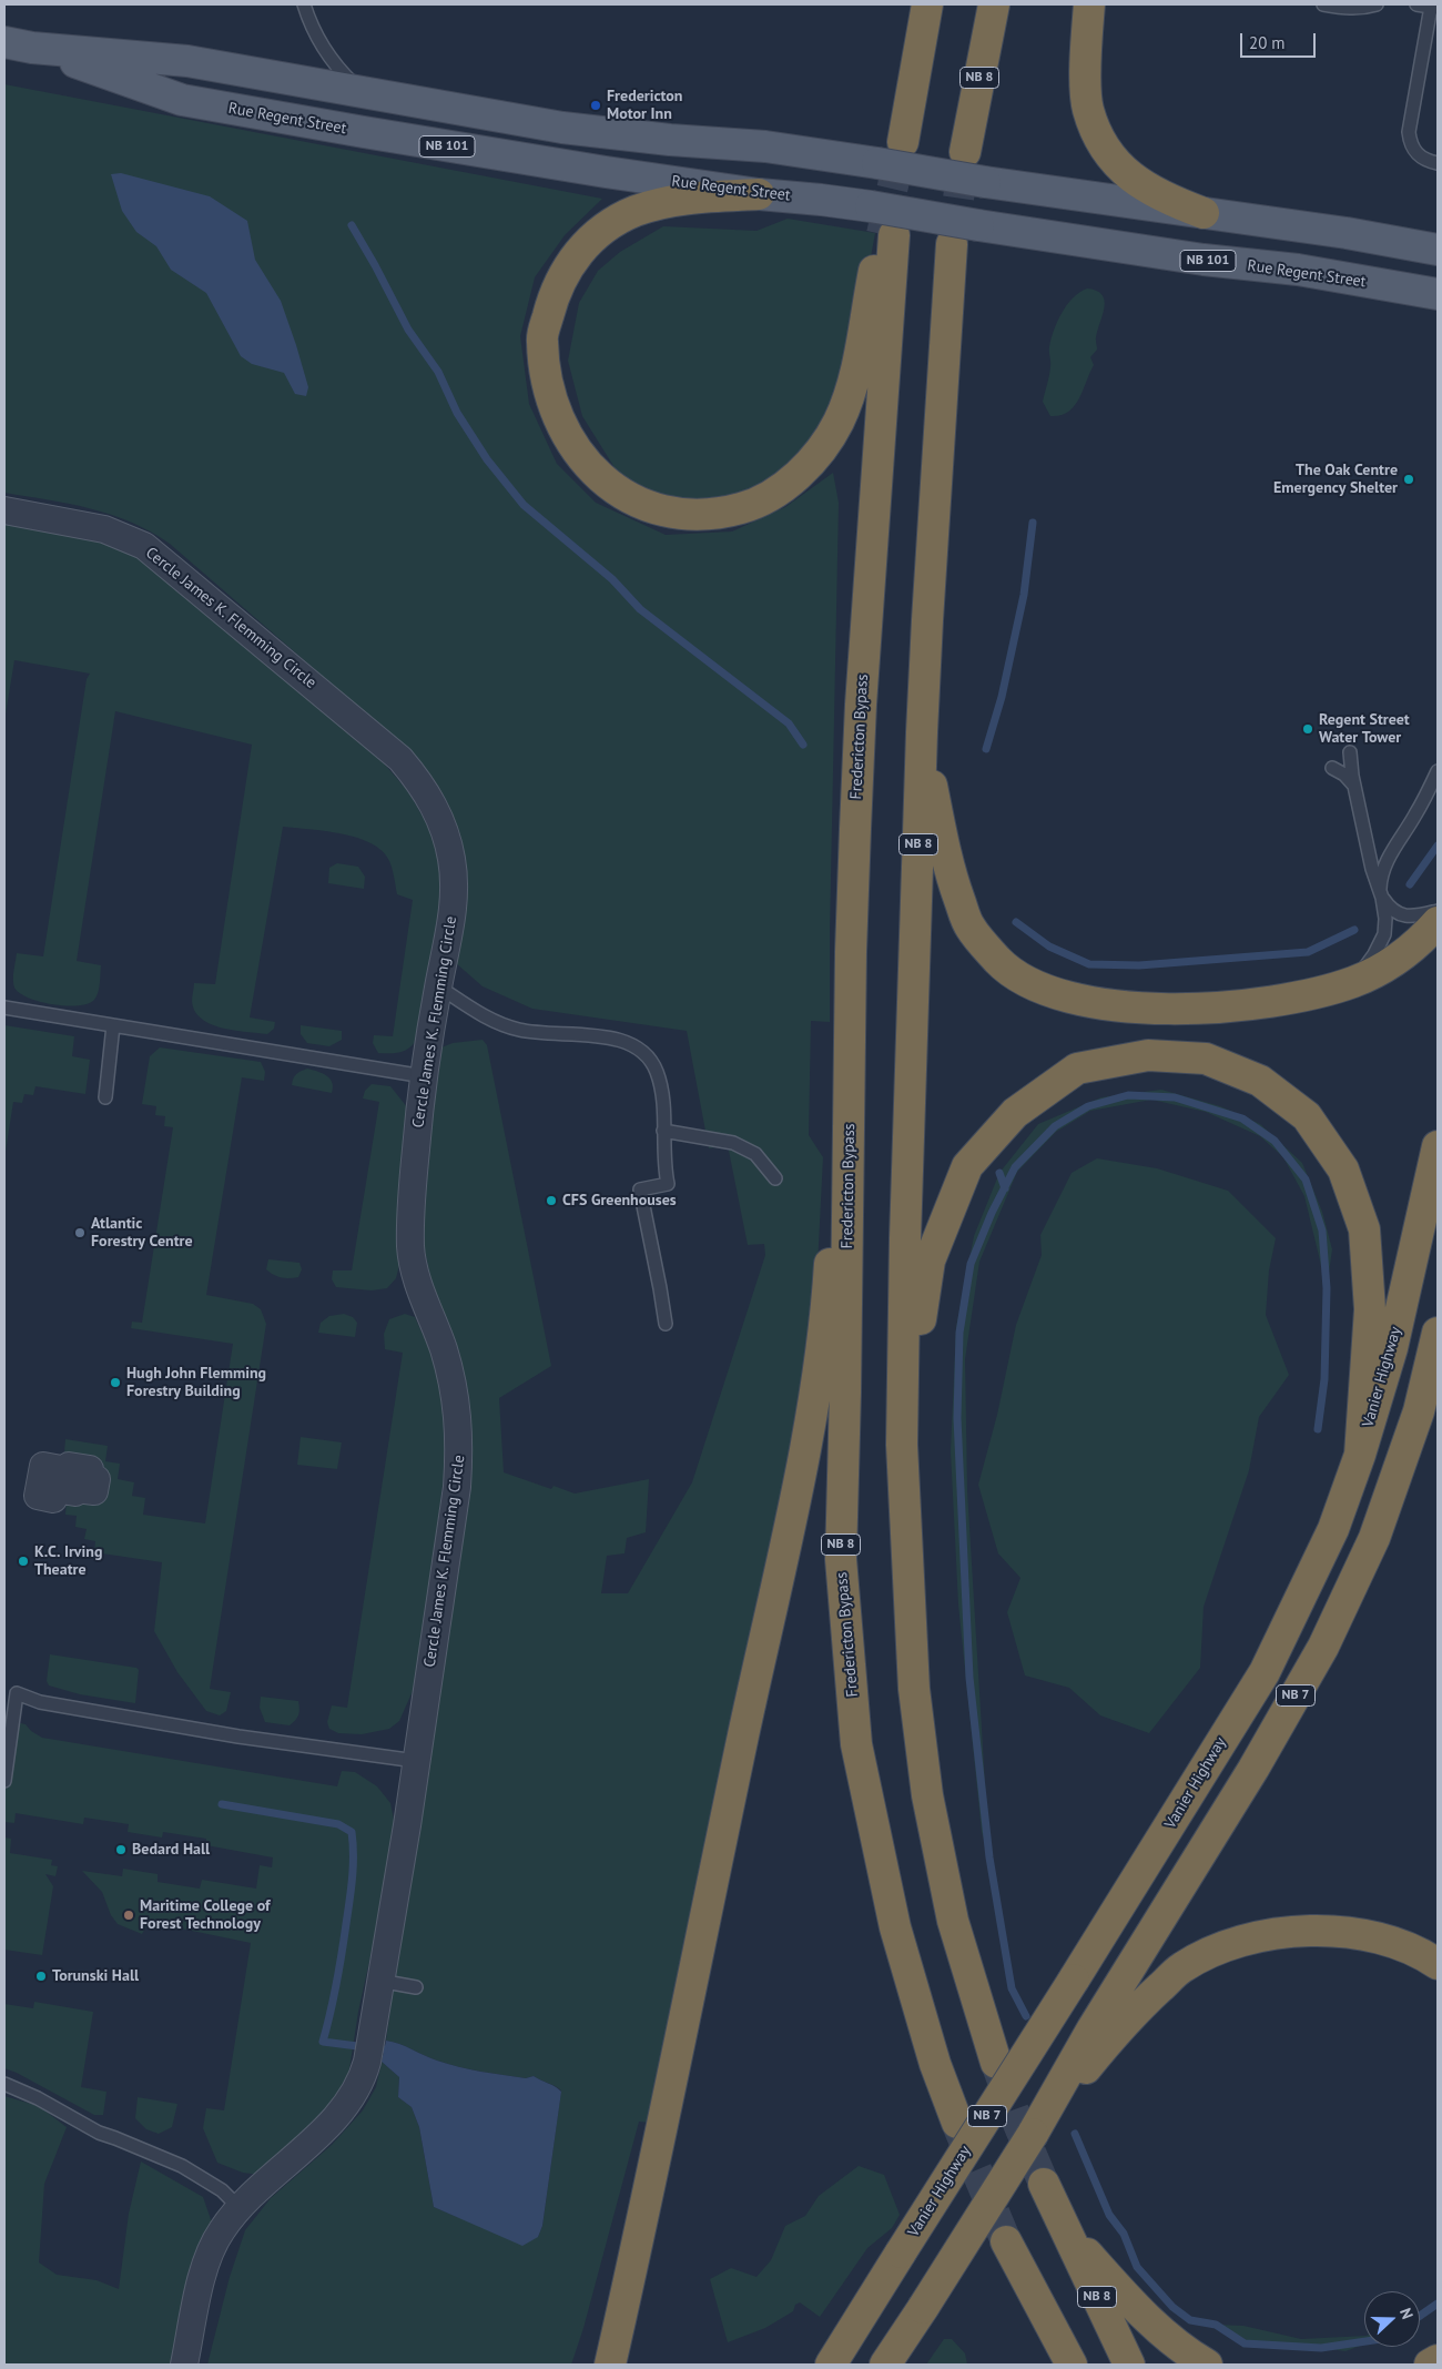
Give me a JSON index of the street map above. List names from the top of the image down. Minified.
{"streets":{"highway":["NB 8","Fredericton Bypass","Vanier Highway","NB 7"],"main road":["Rue Regent Street","NB 101"],"street":["Cercle James K. Flemming Circle"]},"crossings":[["Rue Regent Street","Fredericton Bypass"]],"places":["Fredericton Motor Inn","The Oak Centre Emergency Shelter","Regent Street Water Tower","CFS Greenhouses","Atlantic Forestry Centre","Hugh John Flemming Forestry Building","K.C. Irving Theatre","Bedard Hall","Maritime College of Forest Technology","Torunski Hall"],"scale_bar":"20 m","north":"right"}
